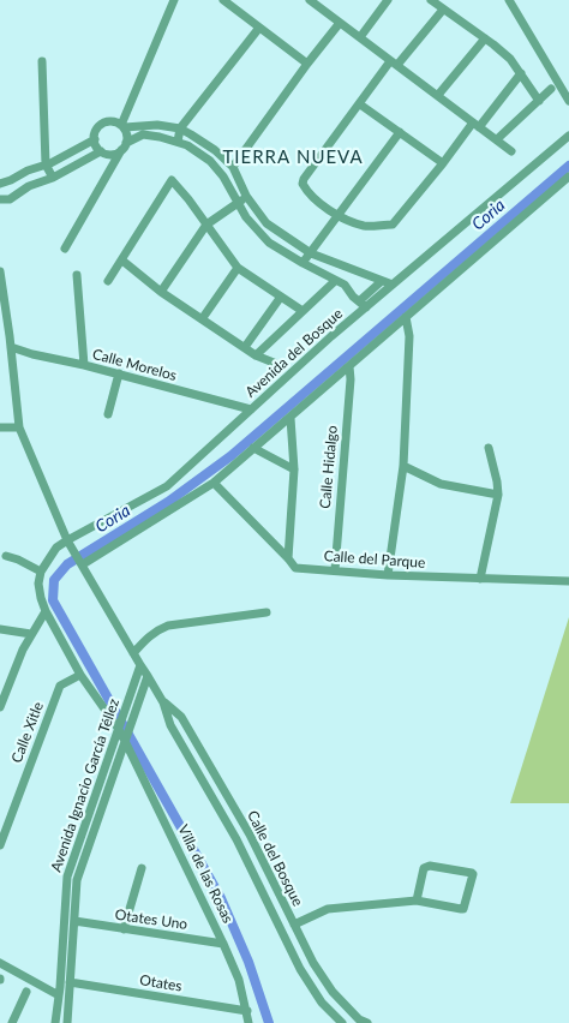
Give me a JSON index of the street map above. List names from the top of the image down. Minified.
{"streets":{"street":["Avenida del Bosque","Calle Morelos","Calle Hidalgo","Calle del Parque","Calle Xitle","Avenida Ignacio García Téllez","Calle del Bosque","Villa de las Rosas","Otates Uno","Otates"]},"crossings":[["Avenida del Bosque","Calle Morelos"],["Avenida del Bosque","Calle del Bosque"],["Avenida del Bosque","Villa de las Rosas"],["Calle Hidalgo","Calle del Parque"],["Calle Xitle","Villa de las Rosas"],["Avenida Ignacio García Téllez","Calle del Bosque"],["Avenida Ignacio García Téllez","Villa de las Rosas"],["Avenida Ignacio García Téllez","Otates Uno"],["Avenida Ignacio García Téllez","Otates"],["Villa de las Rosas","Otates Uno"],["Villa de las Rosas","Otates"]],"districts":["TIERRA NUEVA"],"water":["Coria"]}
